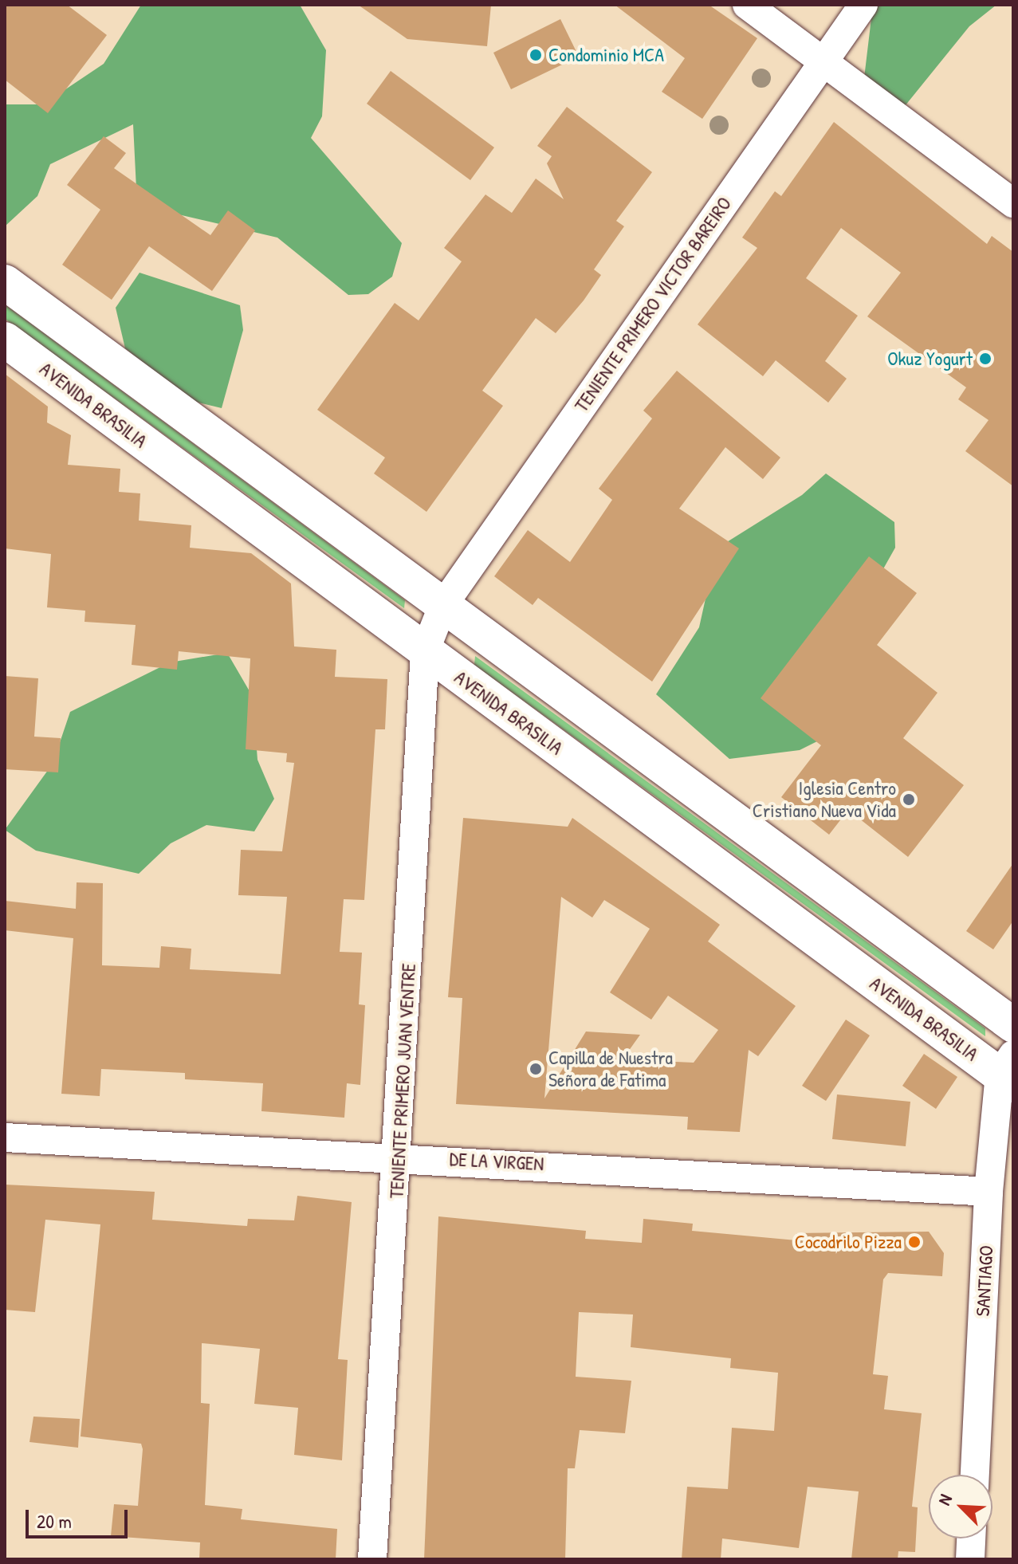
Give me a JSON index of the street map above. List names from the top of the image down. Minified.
{"streets":{"main road":["AVENIDA BRASILIA"],"street":["TENIENTE PRIMERO VICTOR BAREIRO","TENIENTE PRIMERO JUAN VENTRE","DE LA VIRGEN","SANTIAGO"]},"crossings":[["TENIENTE PRIMERO VICTOR BAREIRO","TENIENTE PRIMERO JUAN VENTRE"],["AVENIDA BRASILIA","TENIENTE PRIMERO JUAN VENTRE"],["AVENIDA BRASILIA","SANTIAGO"],["TENIENTE PRIMERO JUAN VENTRE","DE LA VIRGEN"],["DE LA VIRGEN","SANTIAGO"]],"places":["Condominio MCA","Okuz Yogurt","Iglesia Centro Cristiano Nueva Vida","Capilla de Nuestra Señora de Fatima","Cocodrilo Pizza"],"scale_bar":"20 m","north":"top left"}
